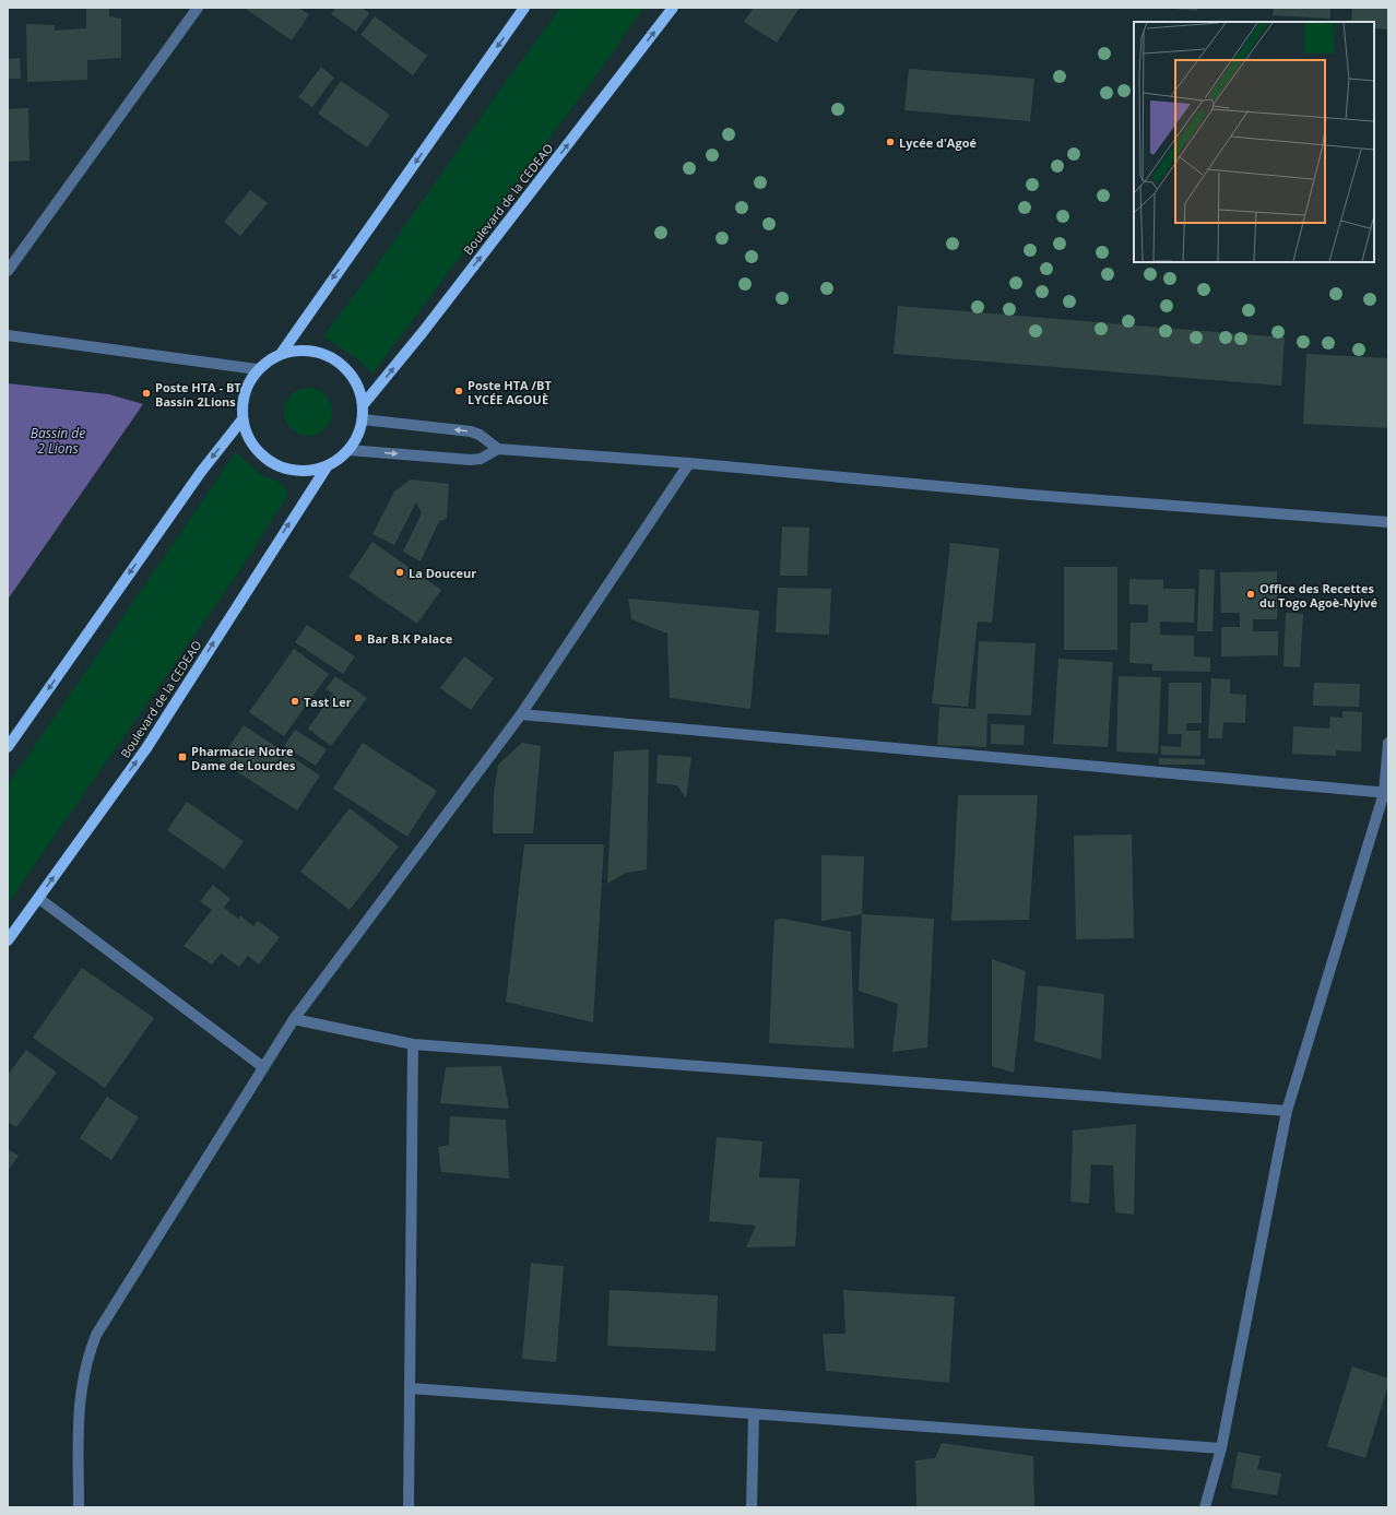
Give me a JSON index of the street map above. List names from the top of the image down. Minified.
{"streets":{"main road":["Boulevard de la CEDEAO"]},"one_way":["Boulevard de la CEDEAO"],"water":["Bassin de 2 Lions"],"places":{"other":["Lycée d'Agoé","Poste HTA /BT LYCÉE AGOUÈ","Poste HTA - BT Bassin 2Lions","La Douceur","Office des Recettes du Togo Agoè-Nyivé","Bar B.K Palace","Tast Ler"],"transit":["Pharmacie Notre Dame de Lourdes"]}}
